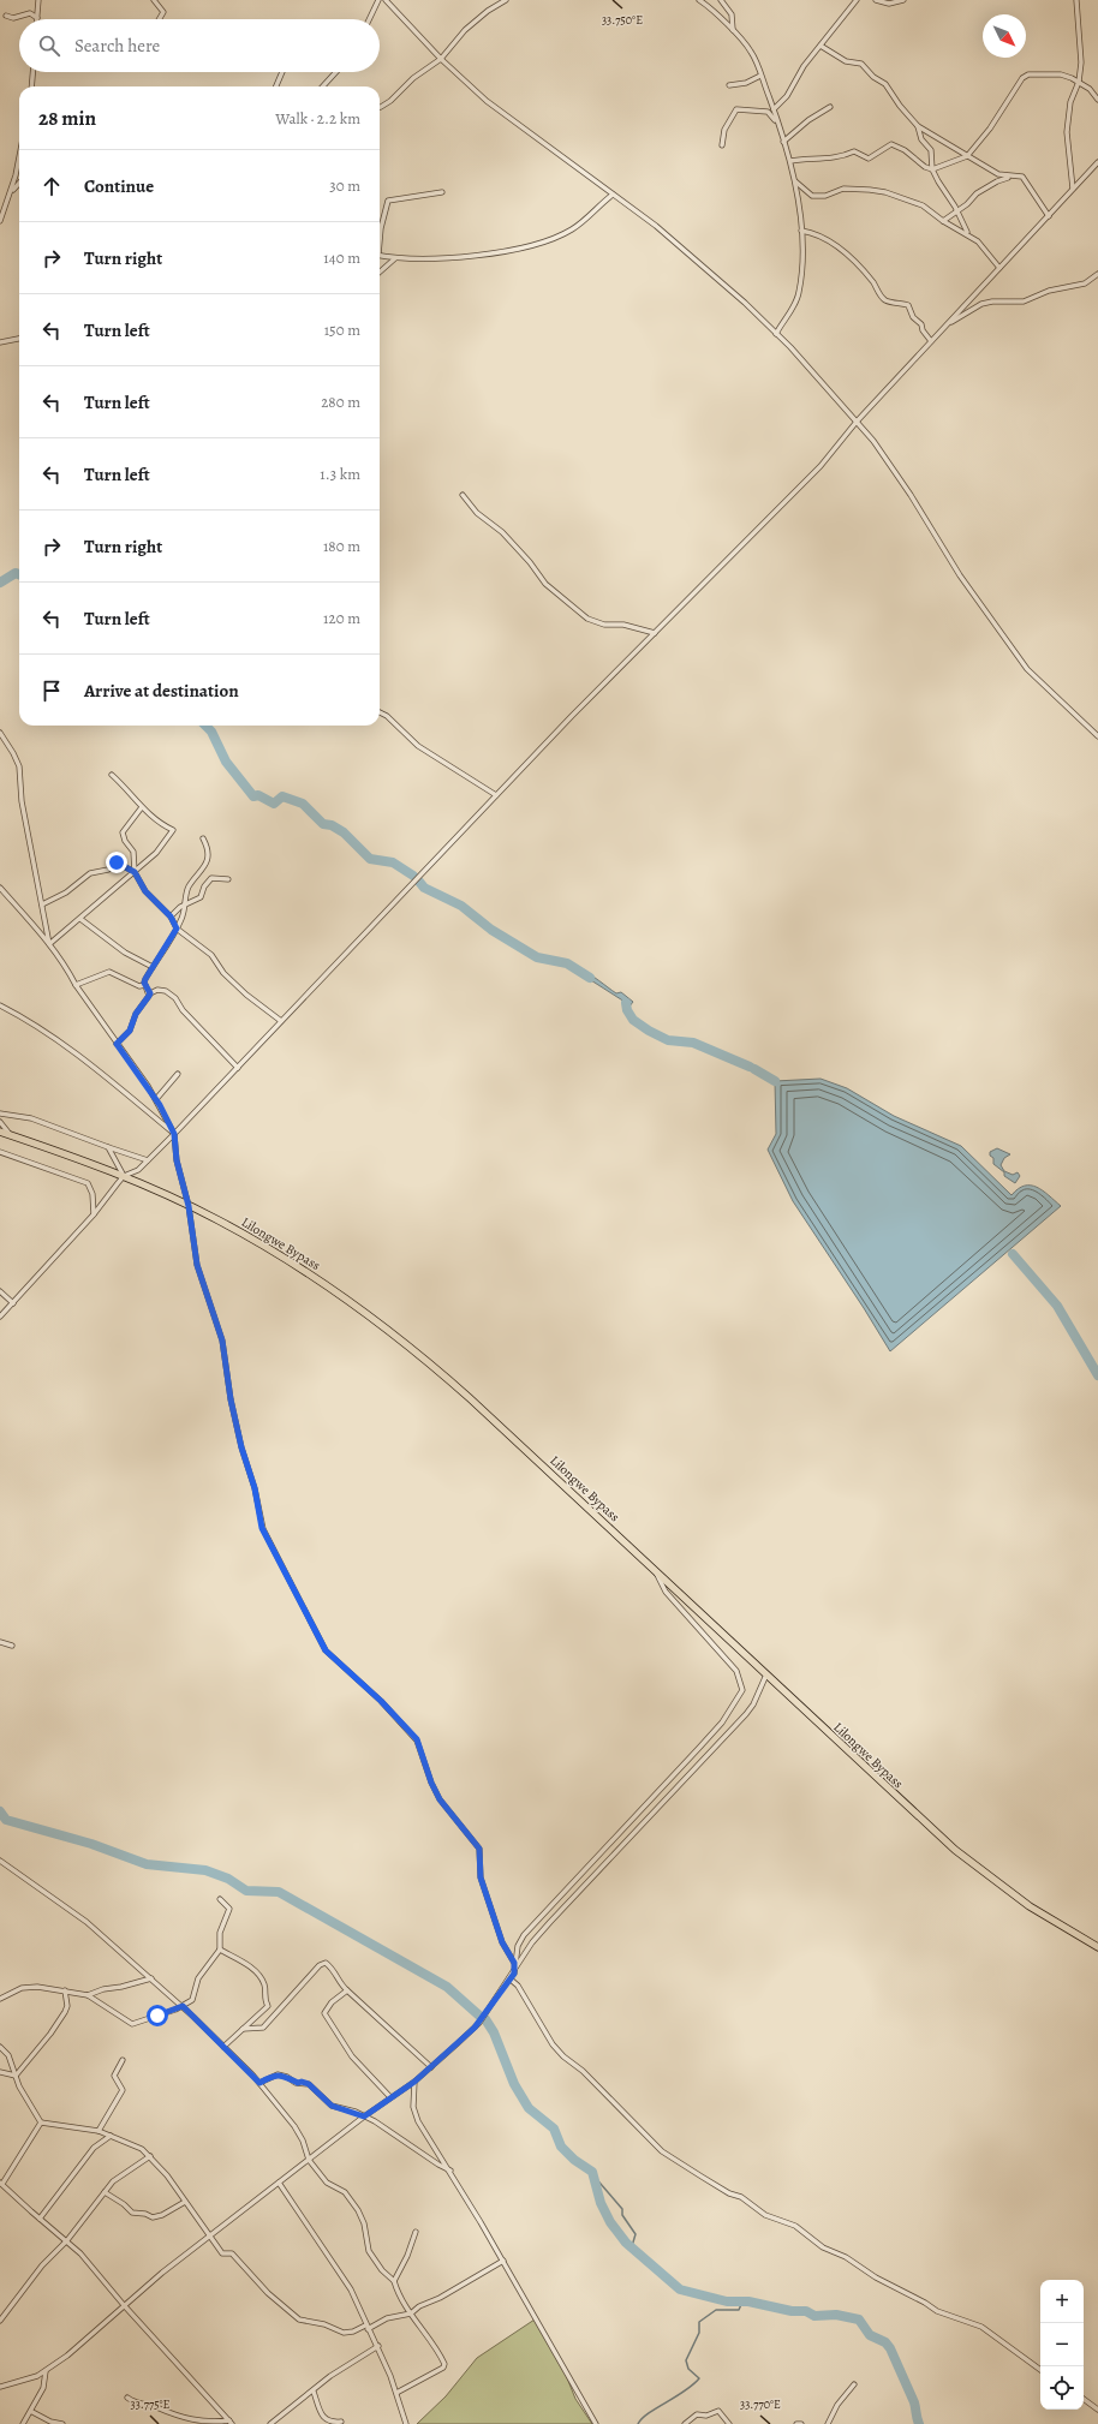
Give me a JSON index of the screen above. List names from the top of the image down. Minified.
{"streets":{"main road":["Lilongwe Bypass"]},"north":"bottom right","page":{"search":"Search here","heading":["28 min","Walk · 2.2 km"],"list":[["Continue","30 m"],["Turn right","140 m"],["Turn left","150 m"],["Turn left","280 m"],["Turn left","1.3 km"],["Turn right","180 m"],["Turn left","120 m"],"Arrive at destination"],"map_buttons":["+","−"]},"coordinates":["33.750°E","33.775°E","33.770°E"]}
